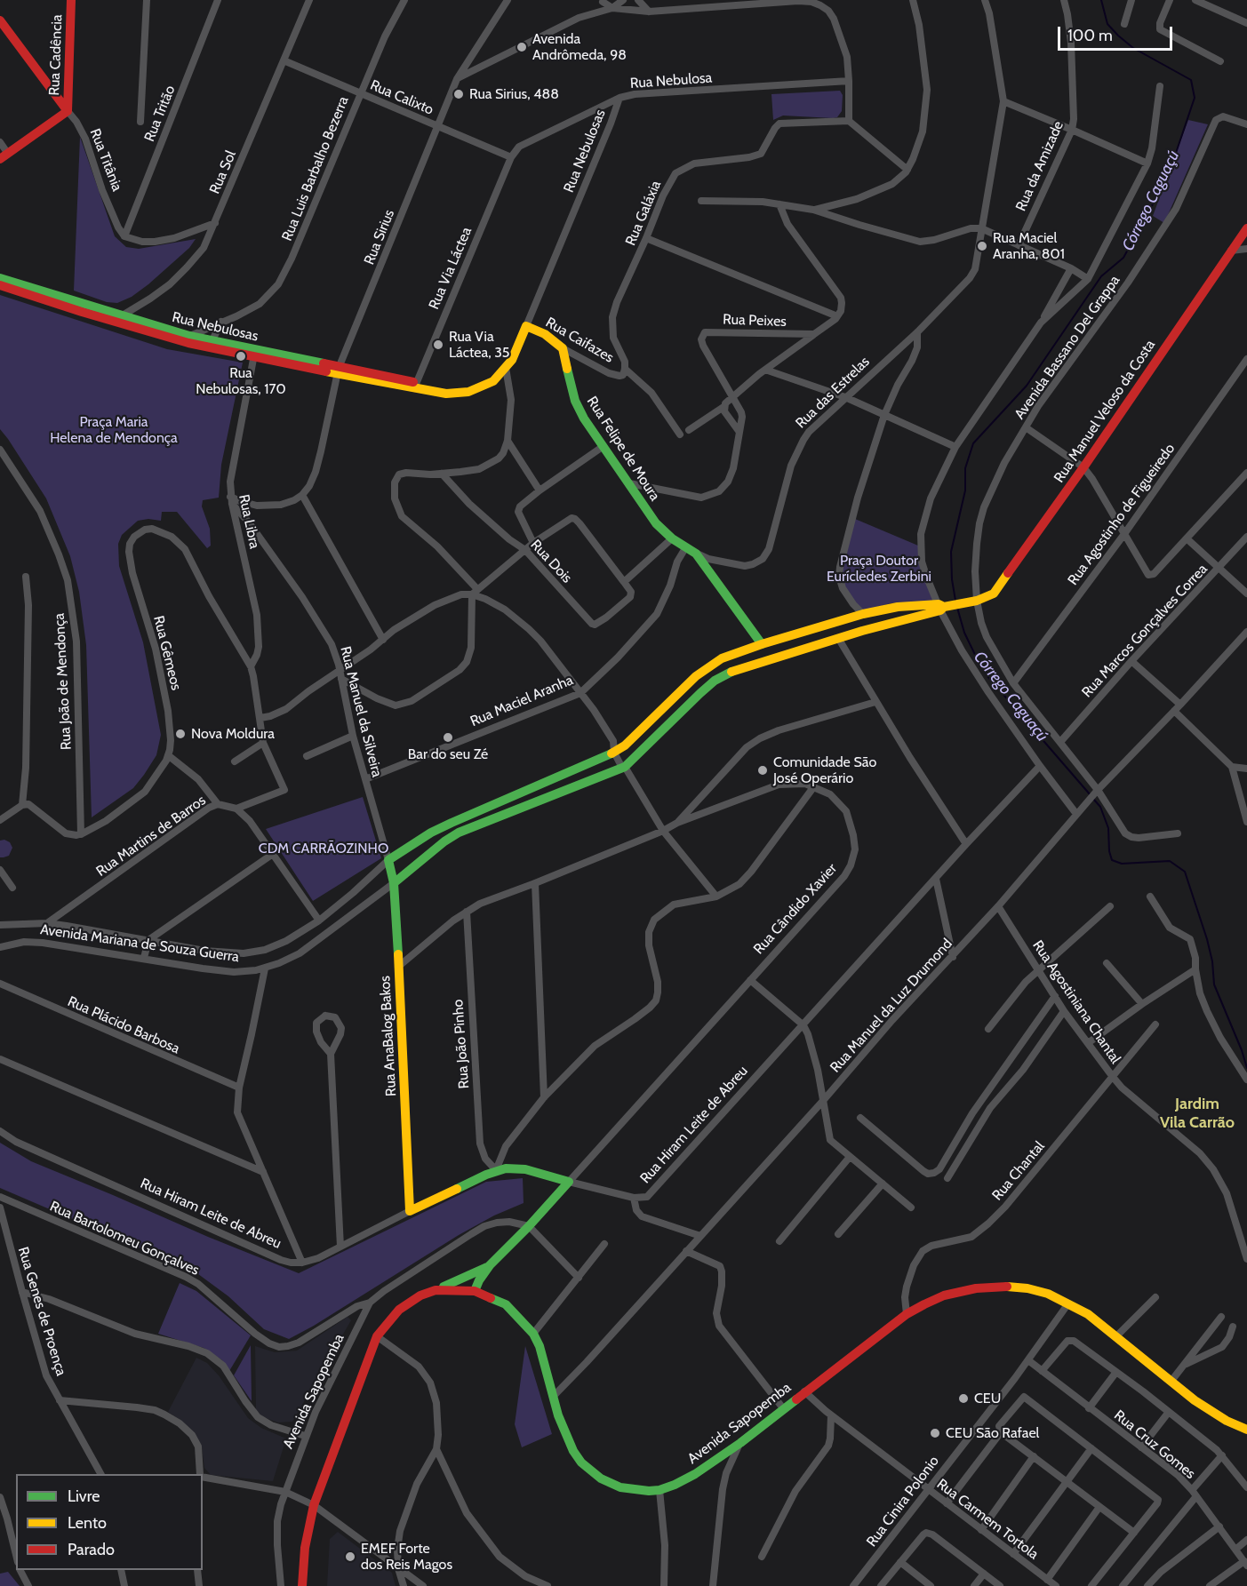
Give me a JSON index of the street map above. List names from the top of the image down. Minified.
{"streets":{"main road":["Rua Cadência","Rua Nebulosas","Rua Titânia","Rua Caifazes","Rua das Estrelas","Rua Manuel Veloso da Costa","Rua Felipe de Moura","Rua Cândido Xavier","Avenida Mariana de Souza Guerra","Rua AnaBalog Bakos","Rua Hiram Leite de Abreu","Avenida Sapopemba"],"street":["Rua Nebulosa","Rua Calixto","Rua Tritão","Rua da Amizade","Rua Luis Barbalho Bezerra","Rua Sol","Rua Galáxia","Rua Sirius","Rua Via Láctea","Rua Peixes","Avenida Bassano Del Grappa","Rua Agostinho de Figueiredo","Rua Libra","Rua Dois","Rua Marcos Gonçalves Correa","Rua Gêmeos","Rua João de Mendonça","Rua Maciel Aranha","Rua Manuel da Silveira","Rua Martins de Barros","Rua Agostiniana Chantal","Rua Manuel da Luz Drumond","Rua Plácido Barbosa","Rua João Pinho","Rua Chantal","Rua Bartolomeu Gonçalves","Rua Genes de Proença","Rua Cruz Gomes","Rua Cinira Polonio","Rua Carmem Tortola"]},"crossings":[["Rua Cadência","Rua Titânia"],["Rua Nebulosa","Rua Calixto"],["Rua Nebulosa","Rua Nebulosas"],["Rua Nebulosa","Rua Via Láctea"],["Rua Calixto","Rua Luis Barbalho Bezerra"],["Rua Calixto","Rua Sol"],["Rua Calixto","Rua Sirius"],["Rua Calixto","Rua Via Láctea"],["Rua Tritão","Rua Titânia"],["Rua Nebulosas","Rua Luis Barbalho Bezerra"],["Rua Nebulosas","Rua Sol"],["Rua Nebulosas","Rua Sirius"],["Rua Nebulosas","Rua Via Láctea"],["Rua Nebulosas","Rua Caifazes"],["Rua Nebulosas","Rua Libra"],["Rua Galáxia","Rua Caifazes"],["Rua Peixes","Rua Felipe de Moura"],["Rua Caifazes","Rua Felipe de Moura"],["Avenida Bassano Del Grappa","Rua Manuel Veloso da Costa"],["Avenida Bassano Del Grappa","Rua Agostinho de Figueiredo"],["Avenida Bassano Del Grappa","Rua Marcos Gonçalves Correa"],["Avenida Bassano Del Grappa","Avenida Mariana de Souza Guerra"],["Avenida Bassano Del Grappa","Rua Manuel da Luz Drumond"],["Avenida Bassano Del Grappa","Rua Hiram Leite de Abreu"],["Rua das Estrelas","Rua Felipe de Moura"],["Rua das Estrelas","Rua Maciel Aranha"],["Rua Felipe de Moura","Rua Maciel Aranha"],["Rua Libra","Rua Gêmeos"],["Rua Libra","Rua Manuel da Silveira"],["Rua Gêmeos","Rua João de Mendonça"],["Rua Maciel Aranha","Rua Manuel da Silveira"],["Rua Manuel da Silveira","Avenida Mariana de Souza Guerra"],["Rua Manuel da Silveira","Rua AnaBalog Bakos"],["Rua Martins de Barros","Avenida Mariana de Souza Guerra"],["Rua Cândido Xavier","Rua AnaBalog Bakos"],["Rua Cândido Xavier","Rua João Pinho"],["Rua Cândido Xavier","Rua Hiram Leite de Abreu"],["Rua Cândido Xavier","Avenida Sapopemba"],["Avenida Mariana de Souza Guerra","Rua AnaBalog Bakos"],["Rua Agostiniana Chantal","Rua Manuel da Luz Drumond"],["Rua Agostiniana Chantal","Rua Chantal"],["Rua Manuel da Luz Drumond","Avenida Sapopemba"],["Rua AnaBalog Bakos","Rua Hiram Leite de Abreu"],["Rua João Pinho","Rua Hiram Leite de Abreu"],["Rua Chantal","Avenida Sapopemba"],["Rua Bartolomeu Gonçalves","Avenida Sapopemba"],["Avenida Sapopemba","Rua Cinira Polonio"],["Avenida Sapopemba","Rua Carmem Tortola"],["Rua Cruz Gomes","Rua Cinira Polonio"],["Rua Cinira Polonio","Rua Carmem Tortola"]],"districts":["Jardim Vila Carrão"],"water":["Córrego Caguaçú"],"parks":["Praça Maria Helena de Mendonça","Praça Doutor Eurícledes Zerbini","CDM CARRÃOZINHO"],"places":["Avenida Andrômeda, 98","Rua Sirius, 488","Rua Maciel Aranha, 801","Rua Via Láctea, 35","Rua Nebulosas, 170","Nova Moldura","Bar do seu Zé","Comunidade São José Operário","CEU","CEU São Rafael","EMEF Forte dos Reis Magos"],"legend":["Livre","Lento","Parado"],"scale_bar":"100 m"}
